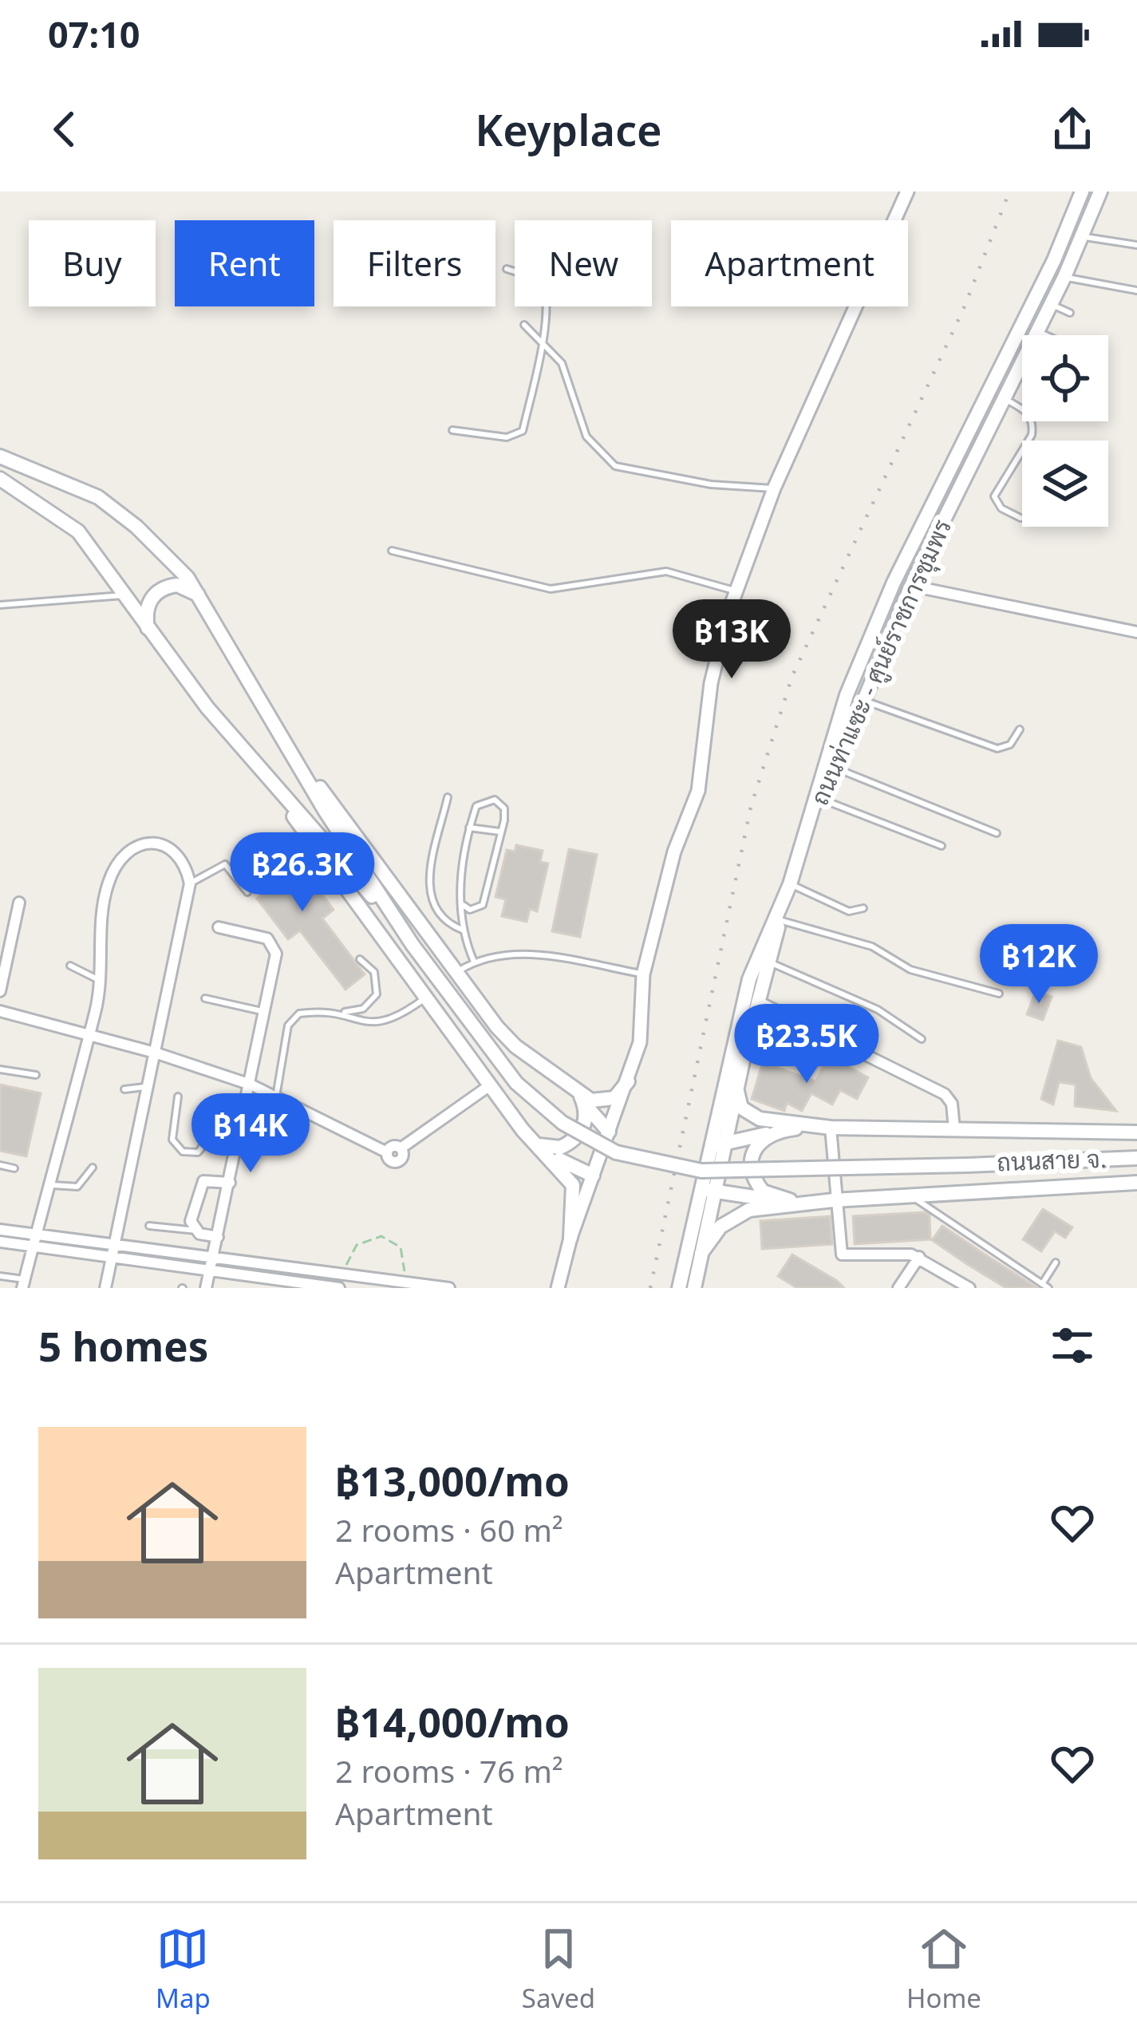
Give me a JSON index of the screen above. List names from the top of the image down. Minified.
{"streets":{"main road":["ถนนท่าแซะ - ศูนย์ราชการชุมพร","ถนนสาย จ."]},"page":{"status":"07:10","header":"Keyplace","chip":["Buy","Rent","Filters","New","Apartment"],"price":["฿13K","฿26.3K","฿12K","฿23.5K","฿14K"],"heading":"5 homes","list":[{"name":"฿13,000/mo","note":"2 rooms · 60 m² · Apartment"},{"name":"฿14,000/mo","note":"2 rooms · 76 m² · Apartment"}],"tabs":["Map","Saved","Home"]}}
